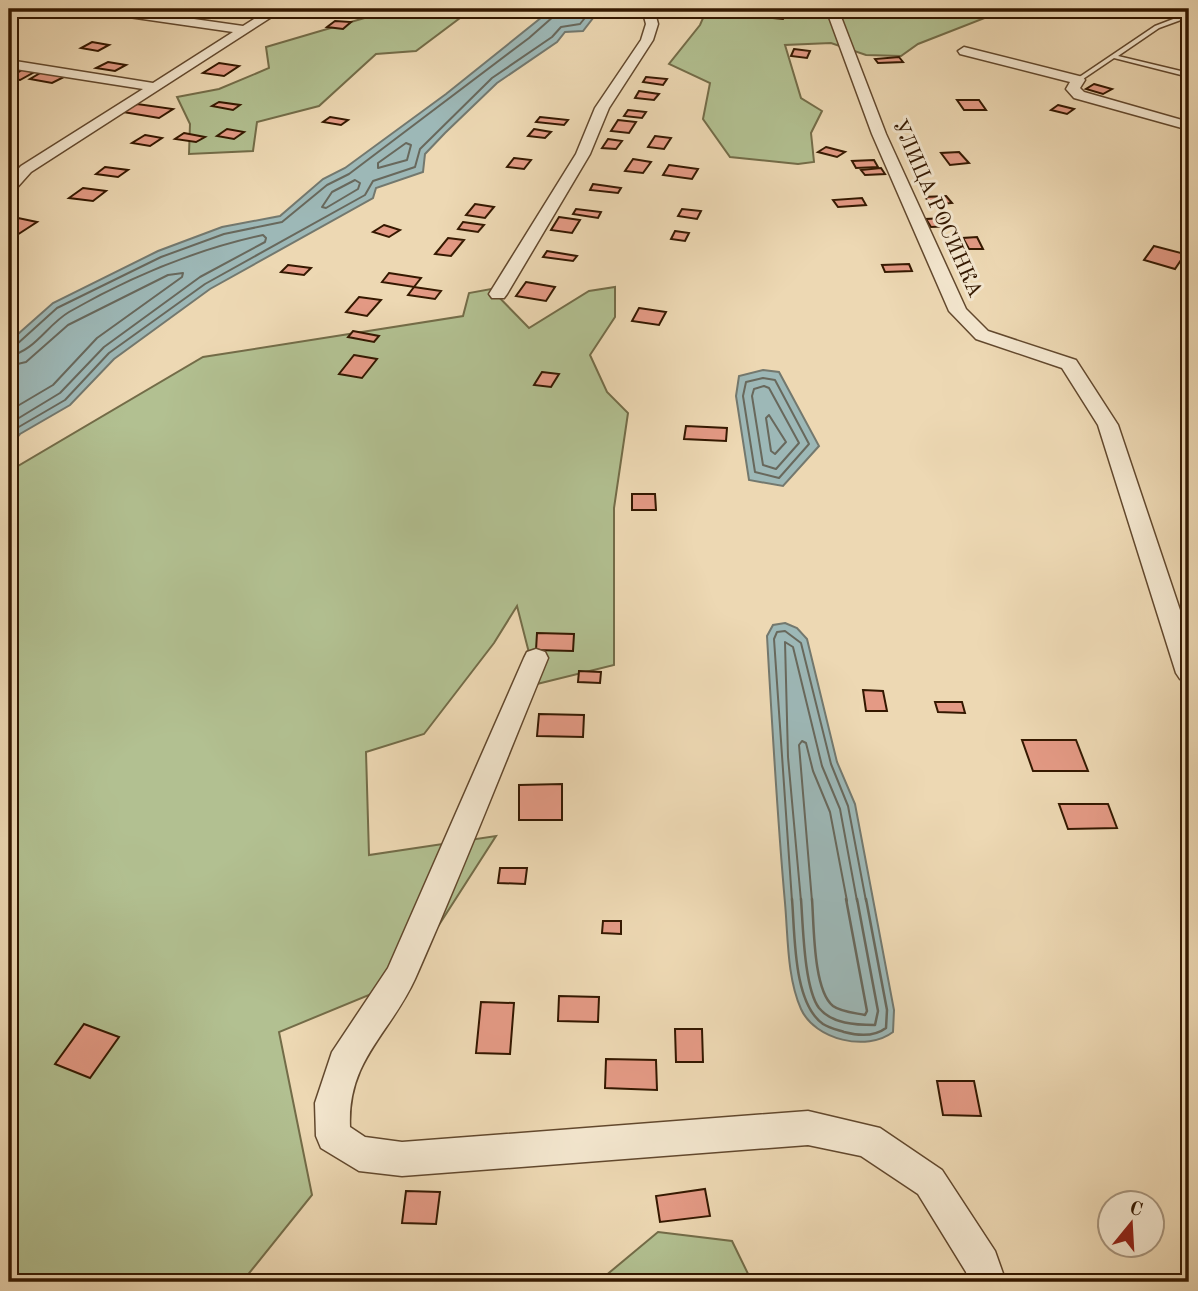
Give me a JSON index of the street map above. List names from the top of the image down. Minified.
{"streets":{"street":["УЛИЦА РОСИНКА"]},"north":"top"}
